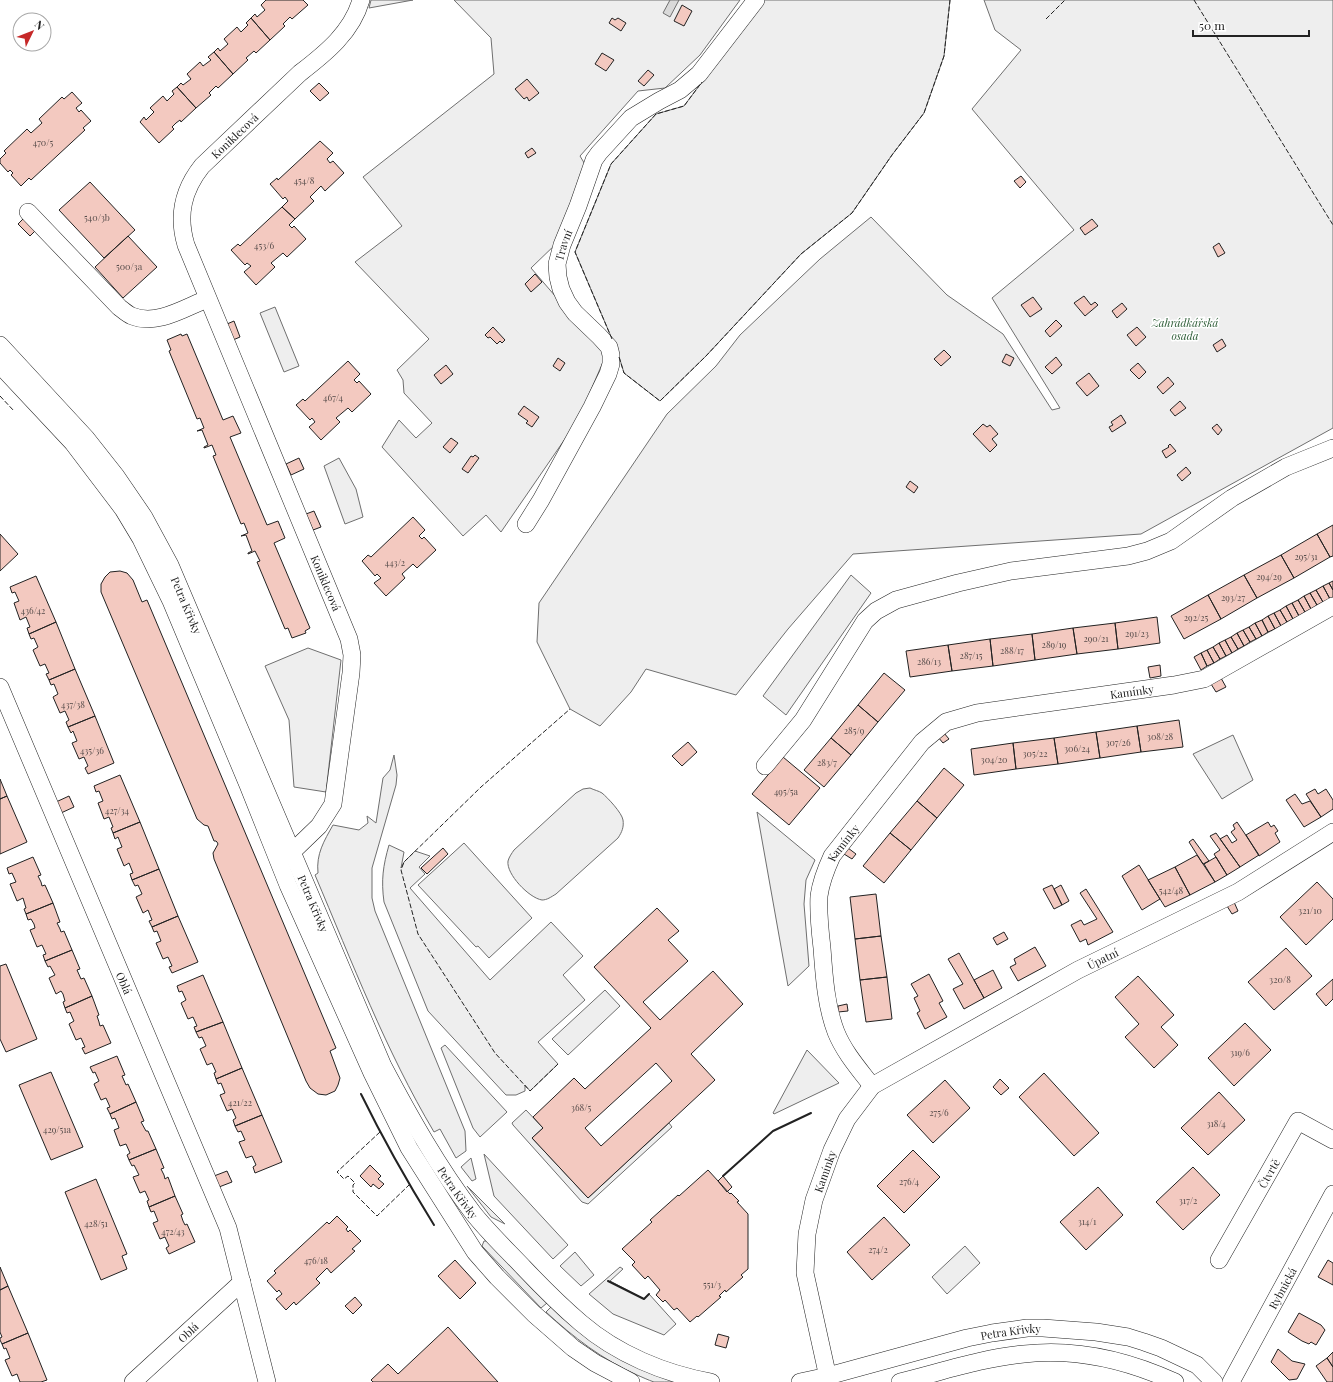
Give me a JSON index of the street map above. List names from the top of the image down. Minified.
{"streets":{"street":["Koniklecová","Travní","Petra Křivky","Kamínky","Úpatní","Oblá","Čtvrtě","Rybnická"]},"crossings":[["Koniklecová","Petra Křivky"],["Petra Křivky","Kamínky"],["Kamínky","Úpatní"]],"parks":["Zahrádkářská osada"],"house_numbers":["470/5","454/8","540/3b","453/6","500/3a","467/4","295/31","443/2","294/29","293/27","436/42","292/25","291/23","290/21","289/19","288/17","287/15","286/13","437/38","285/9","308/28","307/26","306/24","435/36","305/22","304/20","283/7","495/5a","427/34","542/48","321/10","320/8","319/6","421/22","368/5","275/6","318/4","429/51a","276/4","317/2","314/1","428/51","472/43","274/2","476/18","551/3"],"scale_bar":"50 m","north":"top right"}
